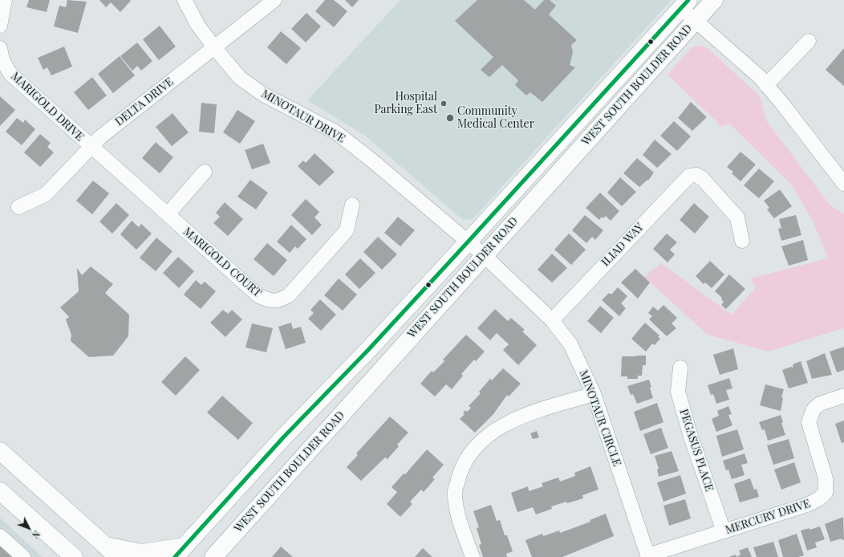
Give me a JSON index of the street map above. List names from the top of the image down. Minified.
{"streets":{"main road":["WEST SOUTH BOULDER ROAD"],"street":["DELTA DRIVE","MARIGOLD DRIVE","MINOTAUR DRIVE","ILIAD WAY","MARIGOLD COURT","MINOTAUR CIRCLE","PEGASUS PLACE","MERCURY DRIVE"]},"crossings":[["WEST SOUTH BOULDER ROAD","MINOTAUR DRIVE"],["WEST SOUTH BOULDER ROAD","MINOTAUR CIRCLE"],["DELTA DRIVE","MARIGOLD DRIVE"],["DELTA DRIVE","MINOTAUR DRIVE"],["DELTA DRIVE","MARIGOLD COURT"],["MARIGOLD DRIVE","MARIGOLD COURT"],["MINOTAUR DRIVE","MINOTAUR CIRCLE"],["ILIAD WAY","MINOTAUR CIRCLE"],["MINOTAUR CIRCLE","MERCURY DRIVE"],["PEGASUS PLACE","MERCURY DRIVE"]],"places":["Hospital Parking East","Community Medical Center"],"north":"bottom right"}
